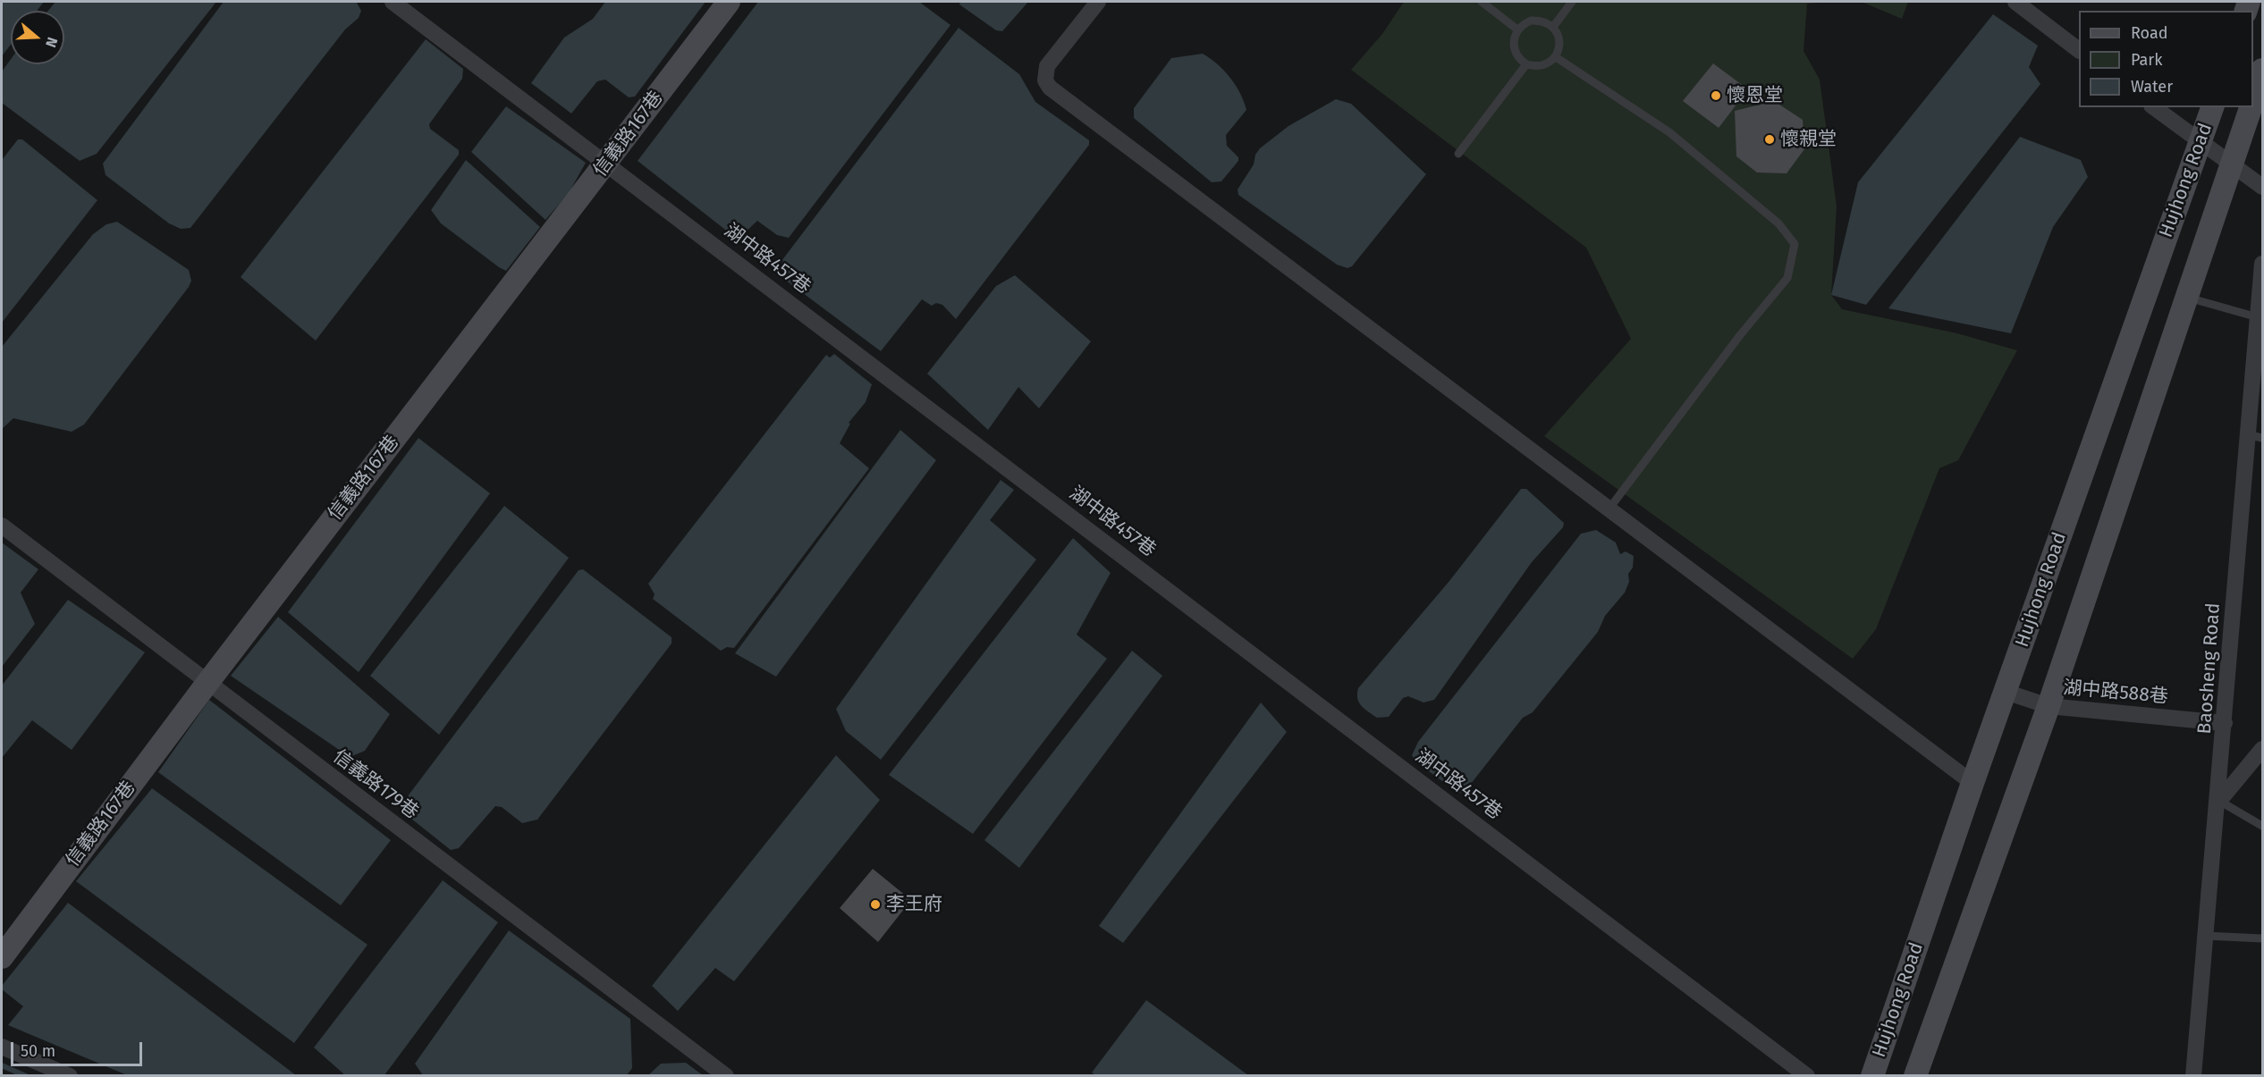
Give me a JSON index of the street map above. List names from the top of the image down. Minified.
{"streets":{"street":["信義路167巷","Hujhong Road","湖中路457巷","Baosheng Road","湖中路588巷","信義路179巷"]},"crossings":[["信義路167巷","湖中路457巷"],["信義路167巷","信義路179巷"],["Hujhong Road","湖中路588巷"],["Baosheng Road","湖中路588巷"]],"places":["懷恩堂","懷親堂","李王府"],"legend":["Road","Park","Water"],"scale_bar":"50 m","north":"right"}
